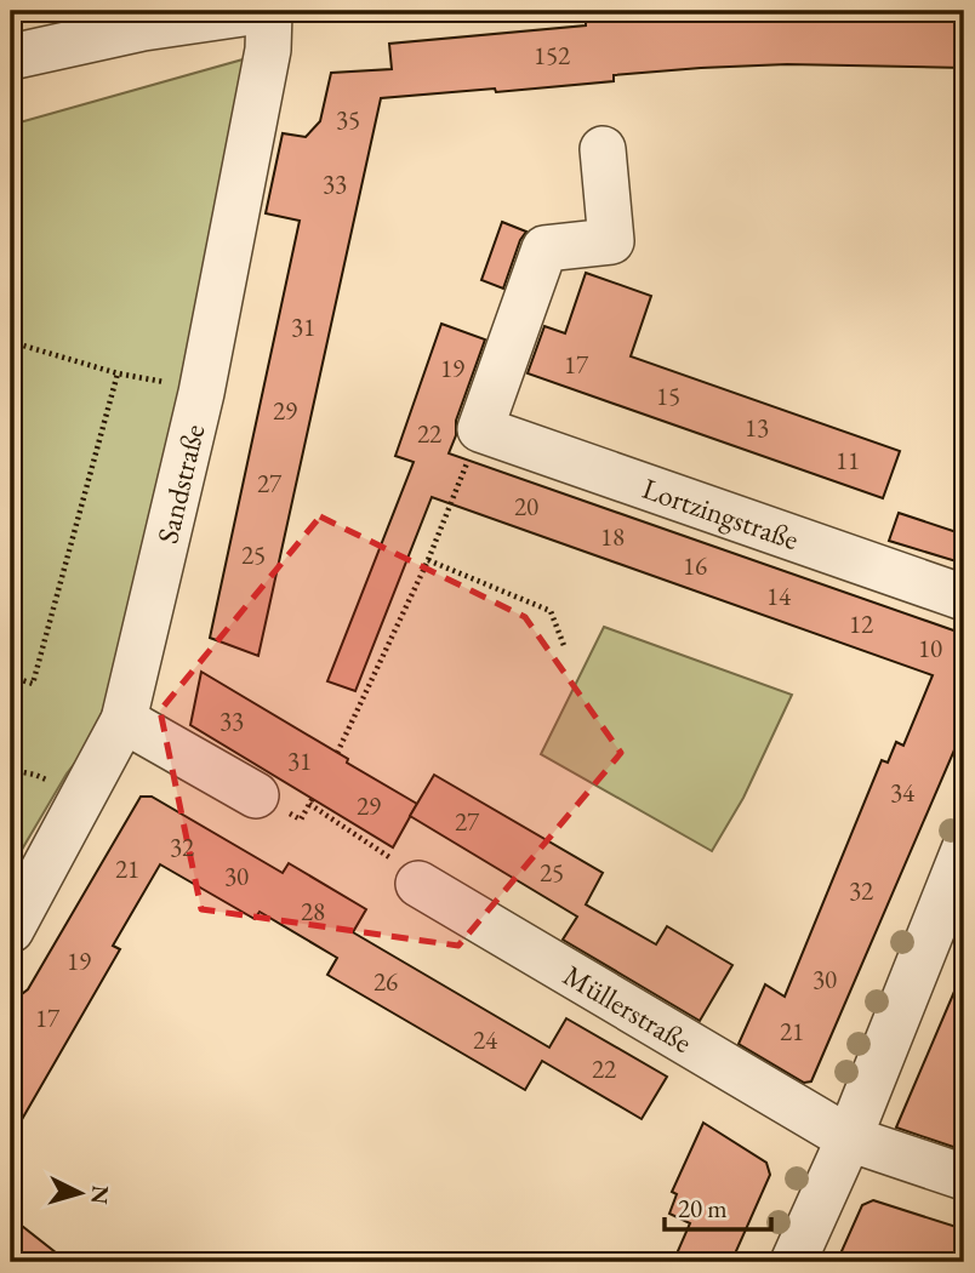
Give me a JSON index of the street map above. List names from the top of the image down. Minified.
{"streets":{"street":["Sandstraße","Lortzingstraße","Müllerstraße"]},"house_numbers":["152","35","33","31","17","19","15","29","13","22","11","27","20","18","25","16","14","12","10","33","31","34","29","27","32","21","25","30","32","28","19","30","26","17","21","24","22"],"scale_bar":"20 m","north":"right"}
